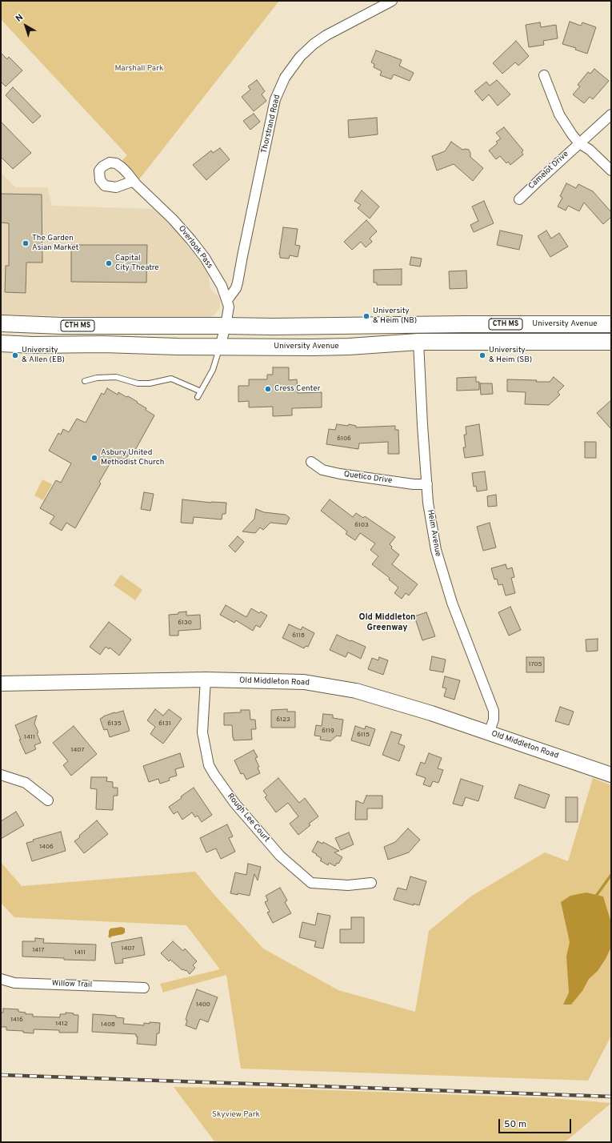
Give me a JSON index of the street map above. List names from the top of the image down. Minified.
{"streets":{"main road":["CTH MS","University Avenue"],"street":["Thorstrand Road","Camelot Drive","Overlook Pass","Quetico Drive","Heim Avenue","Old Middleton Road","Rough Lee Court","Willow Trail"]},"crossings":[["Thorstrand Road","Overlook Pass"],["Overlook Pass","University Avenue"],["University Avenue","Heim Avenue"],["Quetico Drive","Heim Avenue"],["Heim Avenue","Old Middleton Road"],["Old Middleton Road","Rough Lee Court"]],"districts":["Old Middleton Greenway"],"parks":["Marshall Park","Skyview Park"],"places":["The Garden Asian Market","Capital City Theatre","University & Heim (NB)","University & Allen (EB)","University & Heim (SB)","Cress Center","Asbury United Methodist Church"],"house_numbers":["6106","6103","6130","6118","1705","6123","6135","6131","6119","6115","1411","1407","1406","1407","1417","1411","1400","1416","1412","1408"],"scale_bar":"50 m","north":"top left"}
